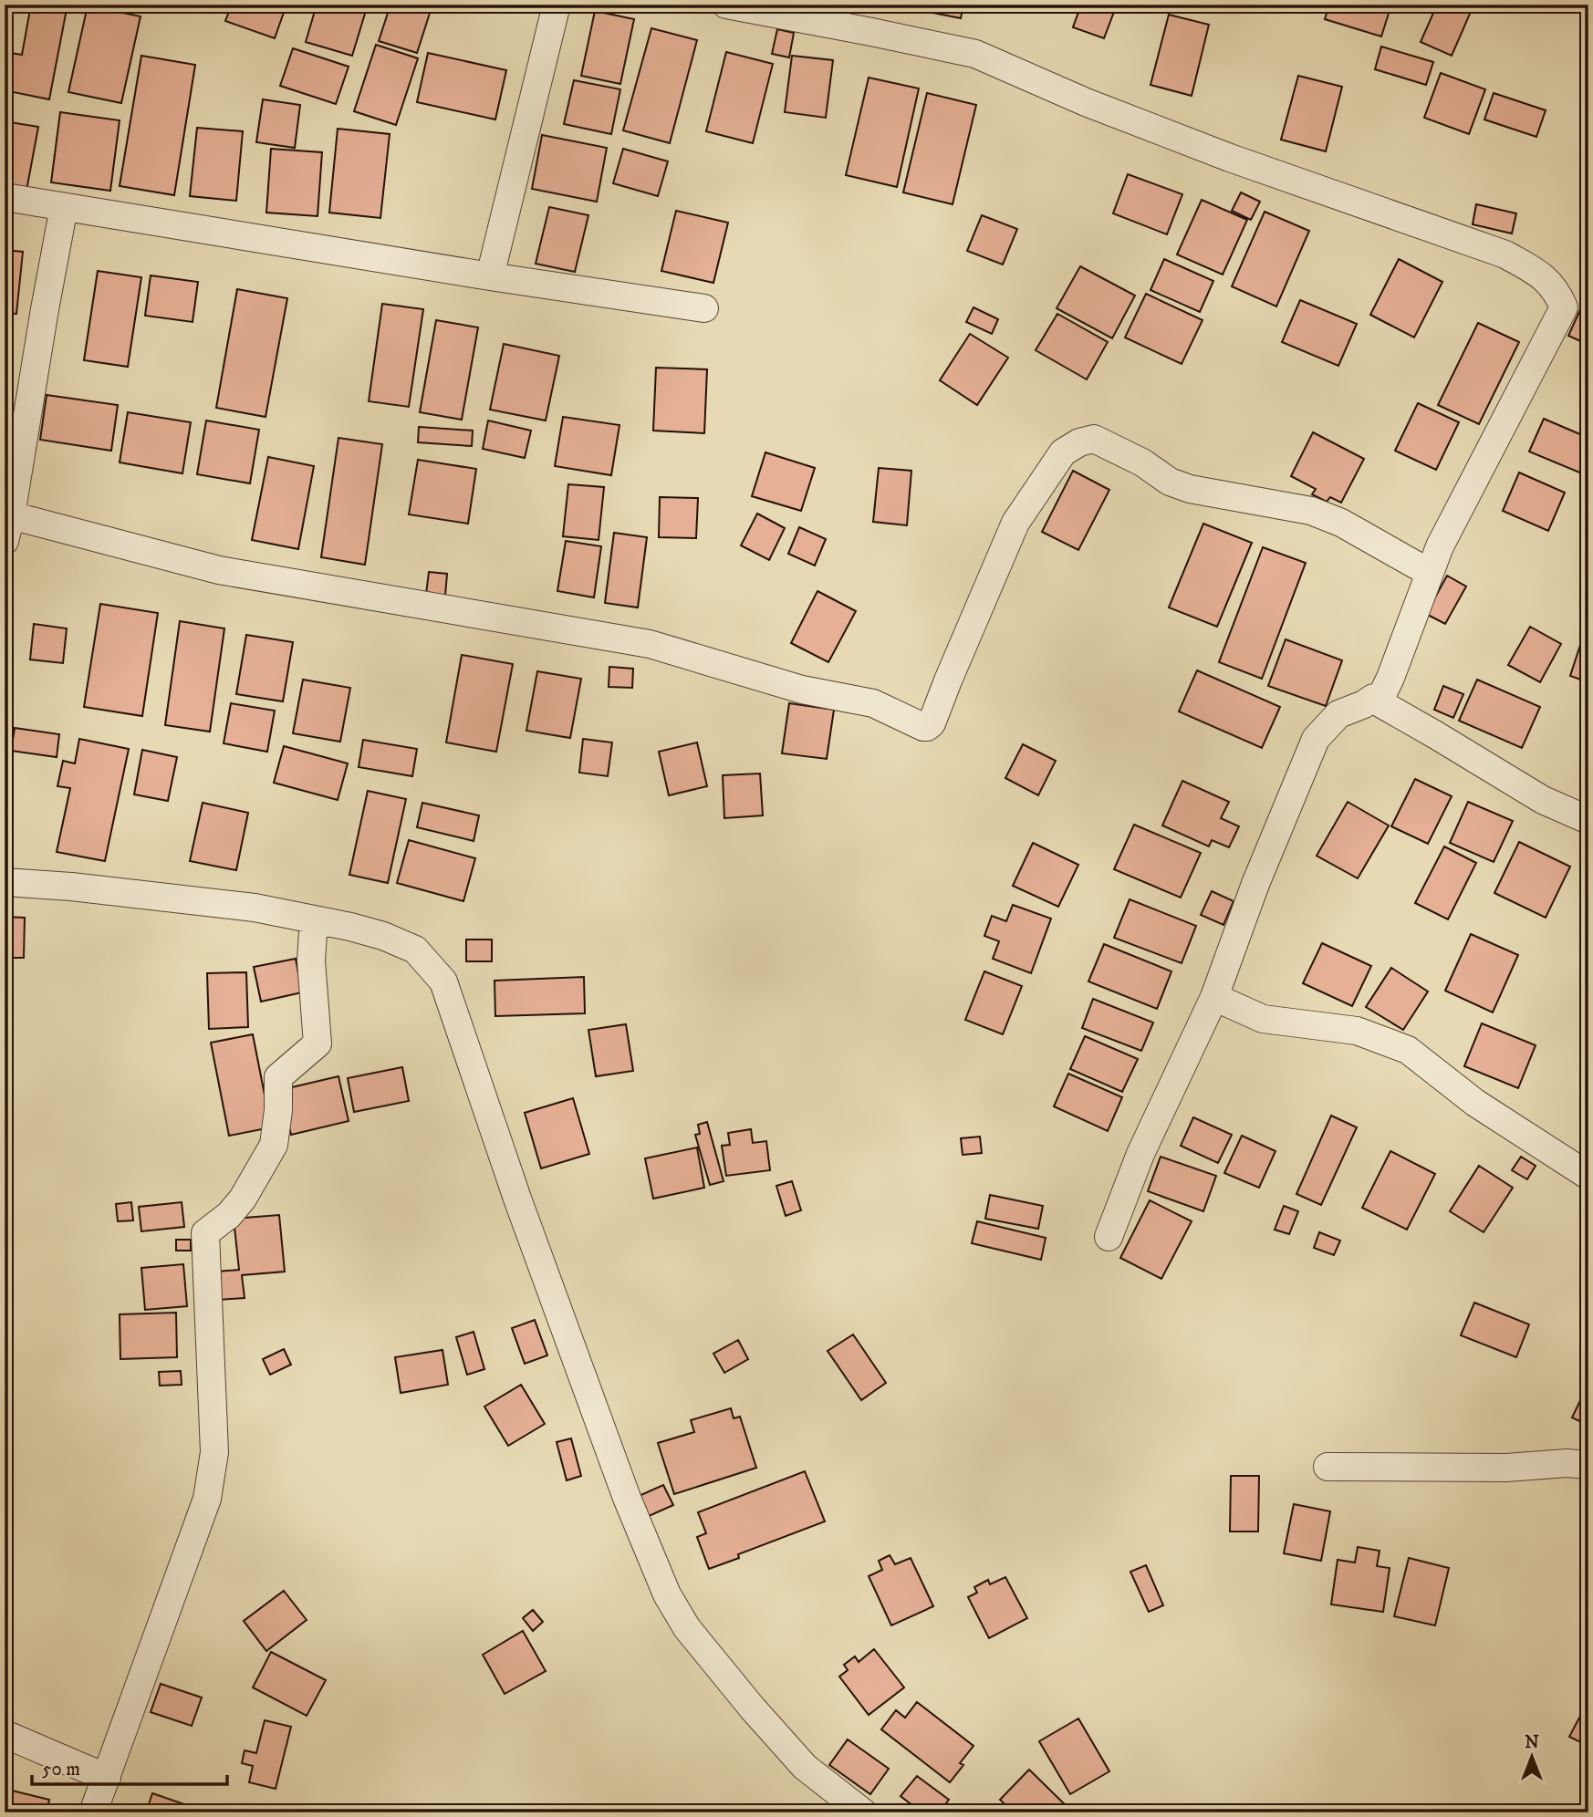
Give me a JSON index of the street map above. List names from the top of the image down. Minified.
{"scale_bar":"50 m","north":"top"}
